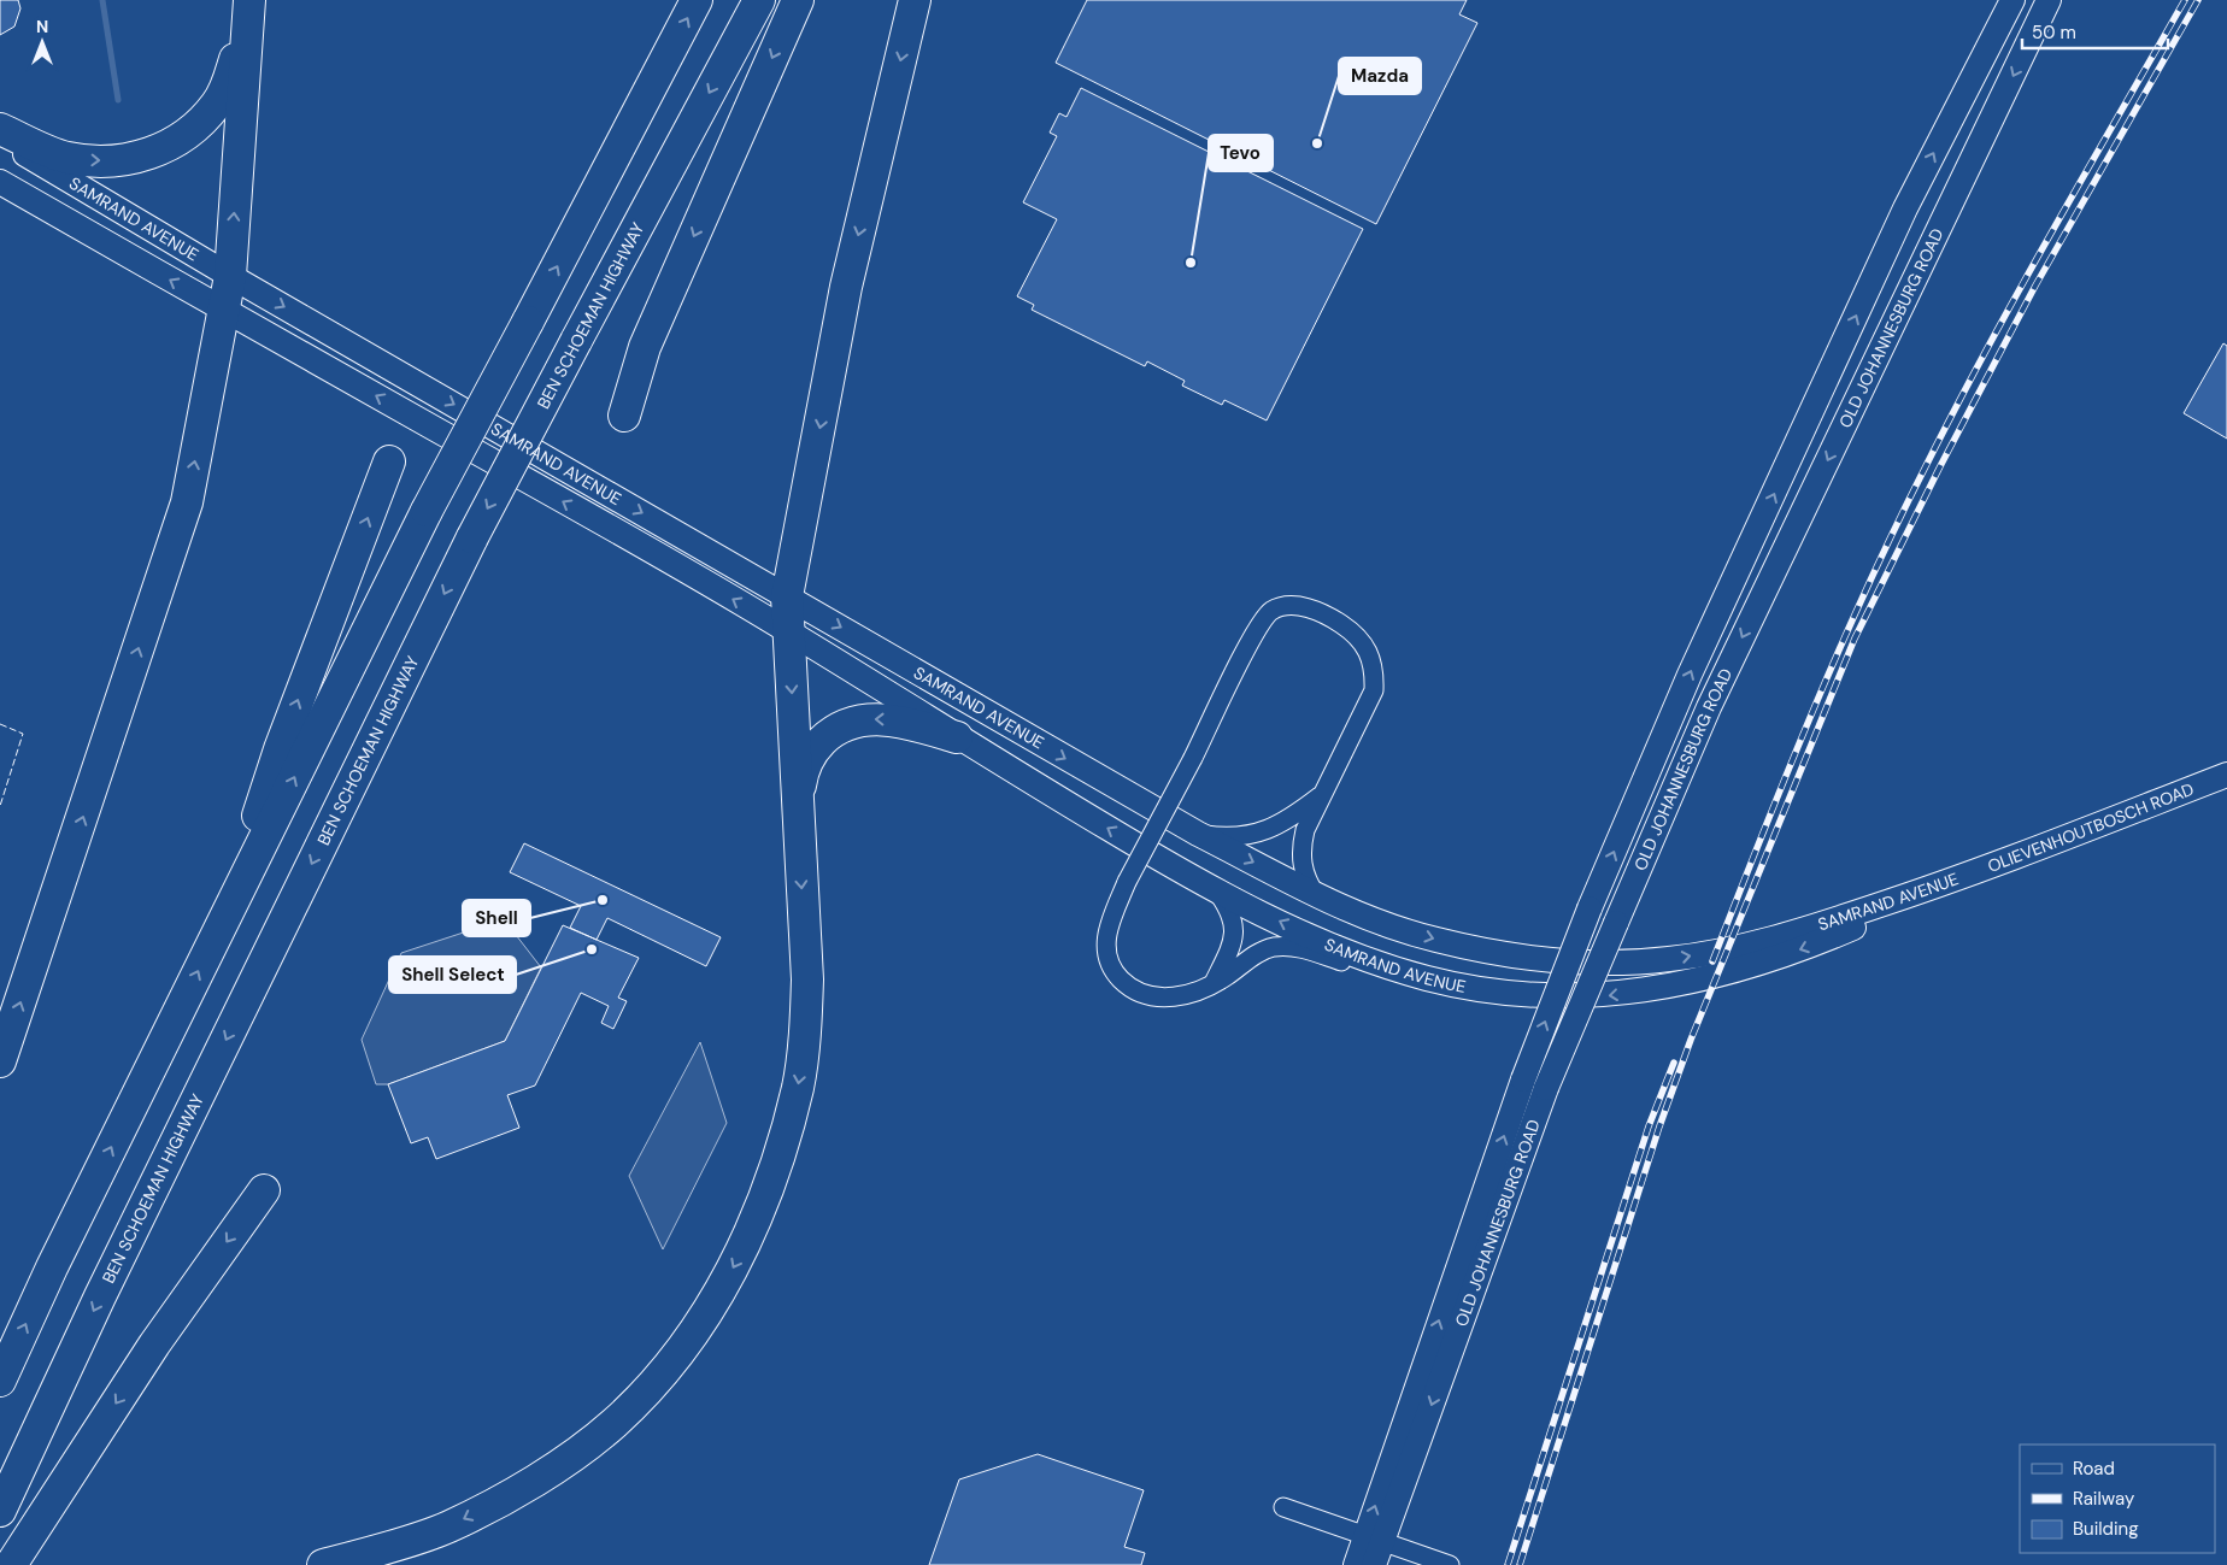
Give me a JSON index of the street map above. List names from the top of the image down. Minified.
{"streets":{"highway":["BEN SCHOEMAN HIGHWAY"],"main road":["SAMRAND AVENUE","OLD JOHANNESBURG ROAD","OLIEVENHOUTBOSCH ROAD"]},"crossings":[["SAMRAND AVENUE","OLIEVENHOUTBOSCH ROAD"]],"places":["Mazda","Tevo","Shell","Shell Select"],"legend":["Road","Railway","Building"],"scale_bar":"50 m","north":"top"}
